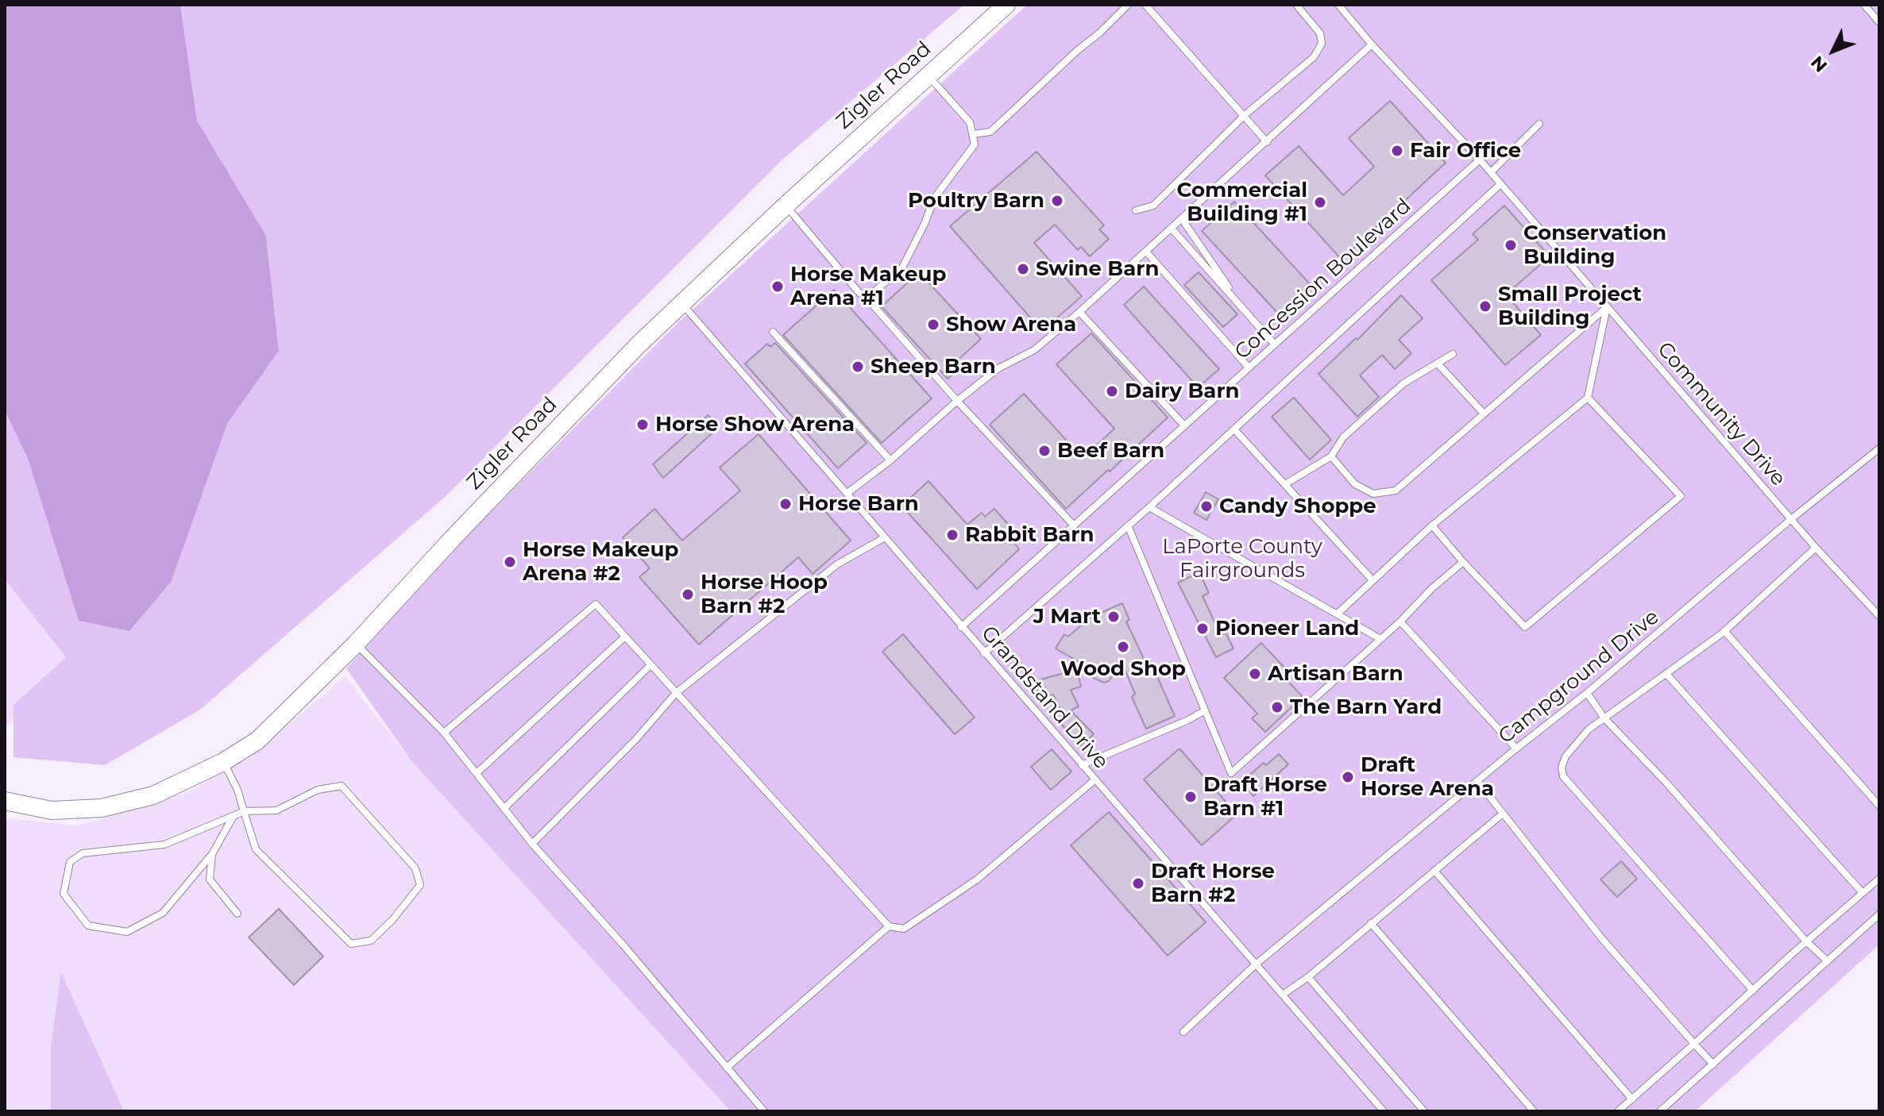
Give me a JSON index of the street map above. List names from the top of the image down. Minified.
{"streets":{"street":["Zigler Road"],"lane":["Concession Boulevard","Community Drive","Campground Drive","Grandstand Drive"]},"crossings":[["Zigler Road","Grandstand Drive"],["Concession Boulevard","Community Drive"],["Concession Boulevard","Grandstand Drive"],["Community Drive","Campground Drive"],["Campground Drive","Grandstand Drive"]],"parks":["LaPorte County Fairgrounds"],"places":["Fair Office","Poultry Barn","Commercial Building #1","Conservation Building","Swine Barn","Horse Makeup Arena #1","Small Project Building","Show Arena","Sheep Barn","Dairy Barn","Horse Show Arena","Beef Barn","Horse Barn","Candy Shoppe","Rabbit Barn","Horse Makeup Arena #2","Horse Hoop Barn #2","J Mart","Pioneer Land","Wood Shop","Artisan Barn","The Barn Yard","Draft Horse Arena","Draft Horse Barn #1","Draft Horse Barn #2"],"north":"bottom left"}
